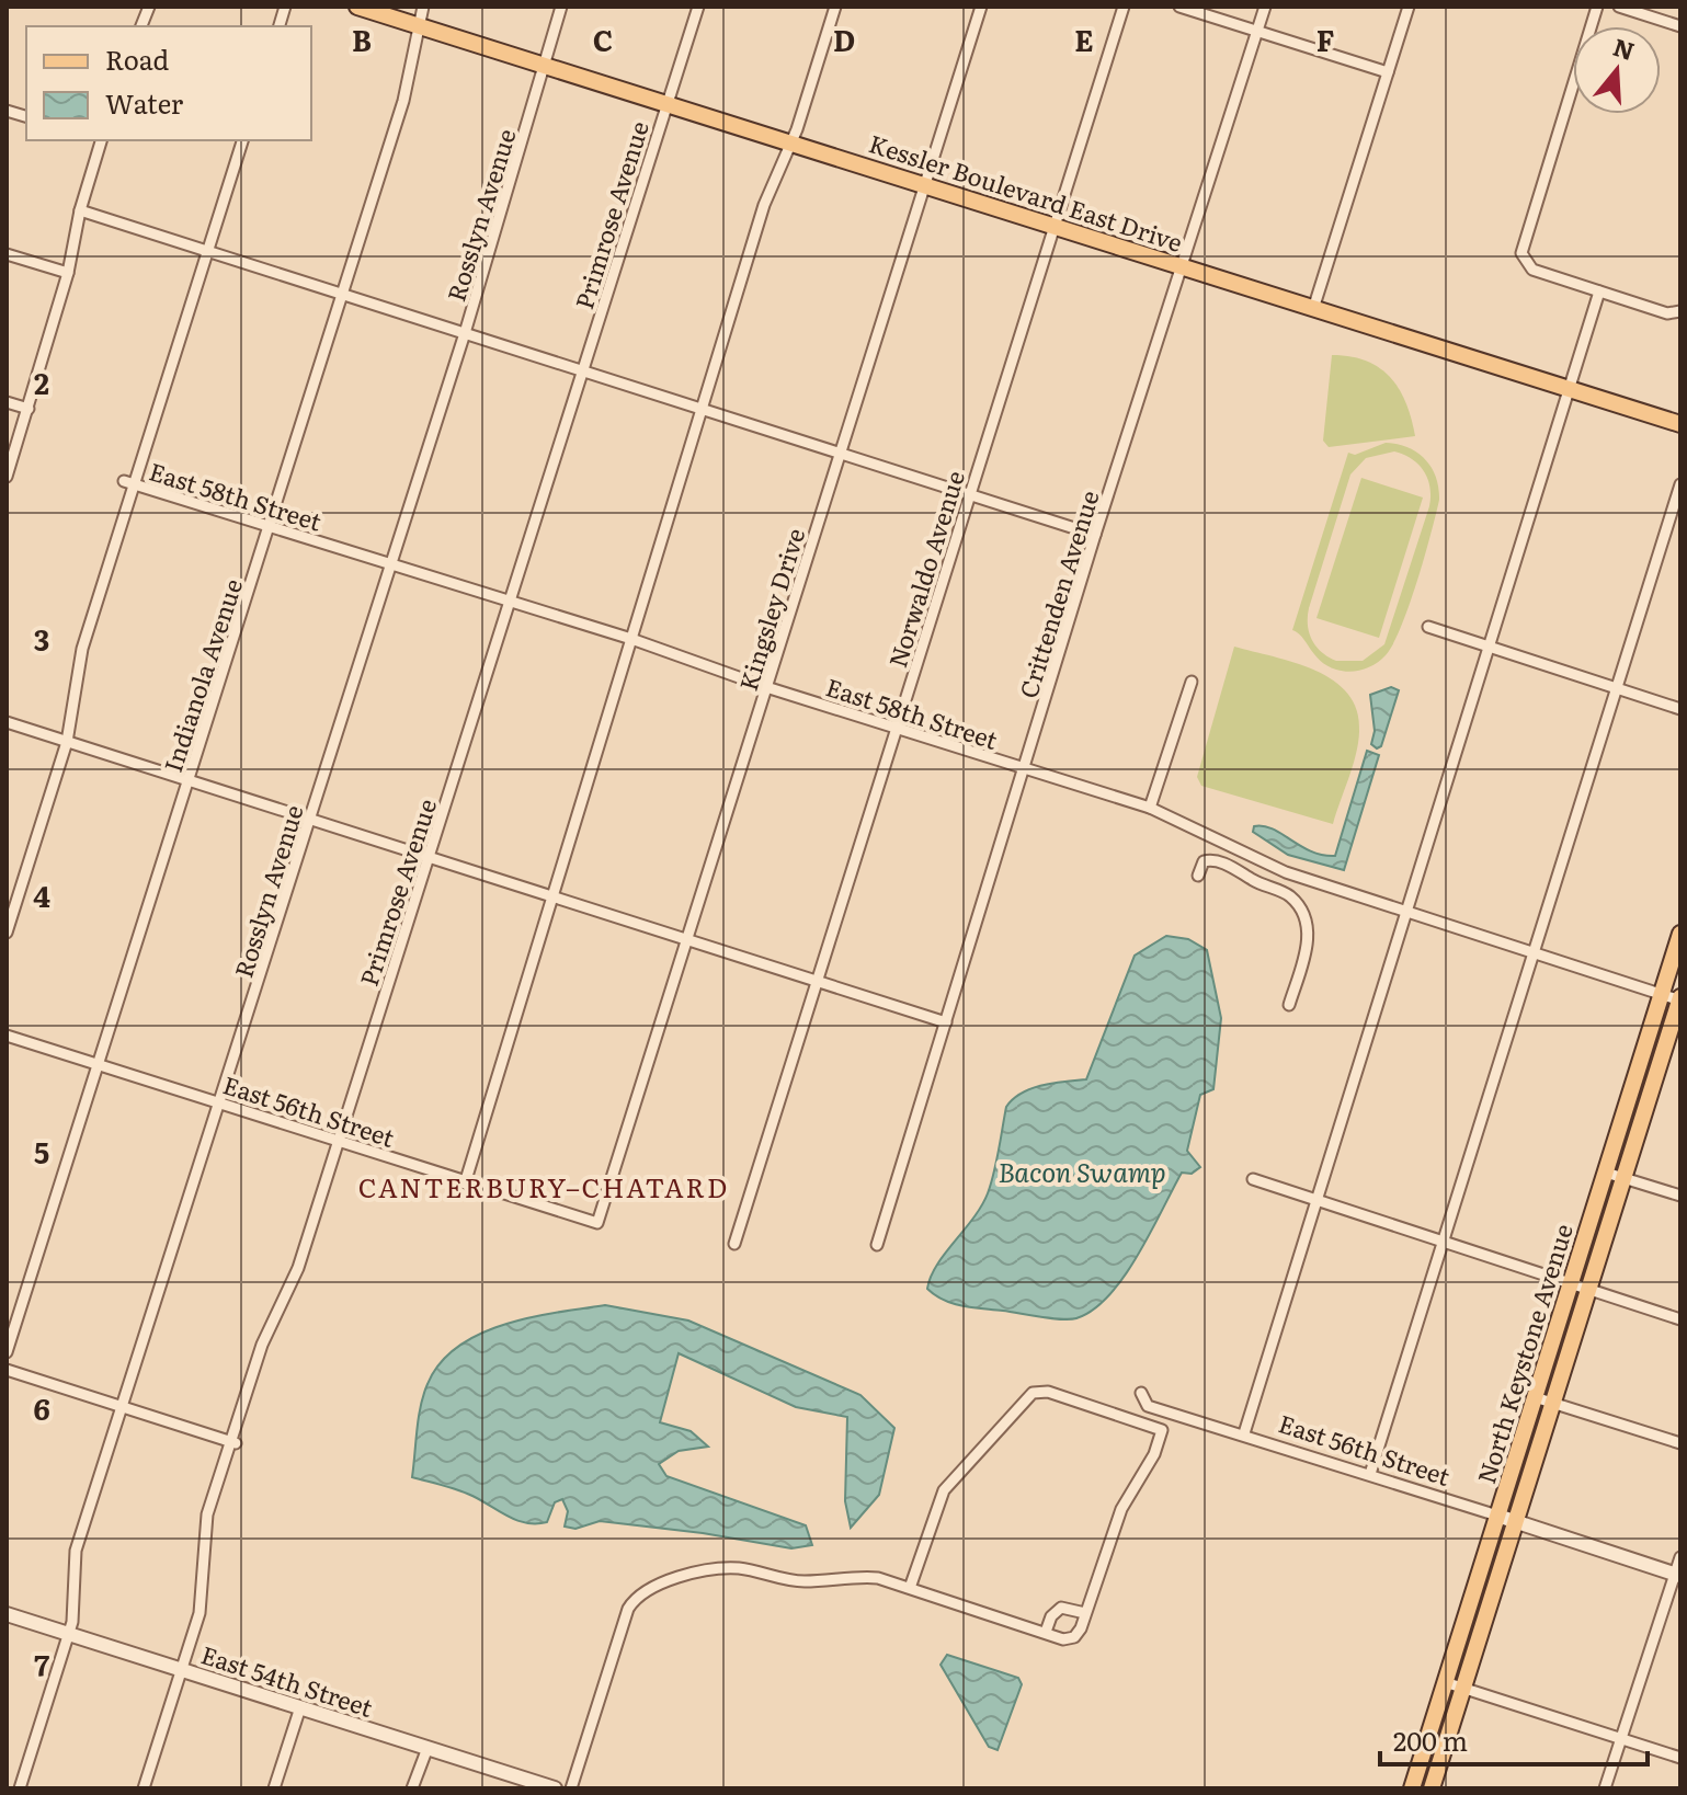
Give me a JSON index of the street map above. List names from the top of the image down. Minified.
{"streets":{"main road":["Kessler Boulevard East Drive","North Keystone Avenue"],"street":["Rosslyn Avenue","Primrose Avenue","East 58th Street","Norwaldo Avenue","Crittenden Avenue","Kingsley Drive","Indianola Avenue","East 56th Street","East 54th Street"]},"crossings":[["Kessler Boulevard East Drive","Rosslyn Avenue"],["Kessler Boulevard East Drive","Primrose Avenue"],["Kessler Boulevard East Drive","Norwaldo Avenue"],["Kessler Boulevard East Drive","Crittenden Avenue"],["Kessler Boulevard East Drive","Kingsley Drive"],["Kessler Boulevard East Drive","Indianola Avenue"],["Rosslyn Avenue","East 58th Street"],["Rosslyn Avenue","East 56th Street"],["Rosslyn Avenue","East 54th Street"],["Primrose Avenue","East 58th Street"],["Primrose Avenue","East 56th Street"],["Primrose Avenue","East 54th Street"],["East 58th Street","Norwaldo Avenue"],["East 58th Street","Crittenden Avenue"],["East 58th Street","Kingsley Drive"],["East 58th Street","Indianola Avenue"],["East 58th Street","North Keystone Avenue"],["Kingsley Drive","East 56th Street"],["Indianola Avenue","East 56th Street"],["East 56th Street","North Keystone Avenue"]],"districts":["CANTERBURY–CHATARD"],"water":["Bacon Swamp"],"legend":["Road","Water"],"scale_bar":"200 m","north":"top","grid":{"columns":["B","C","D","E","F"],"rows":["2","3","4","5","6","7"]}}
